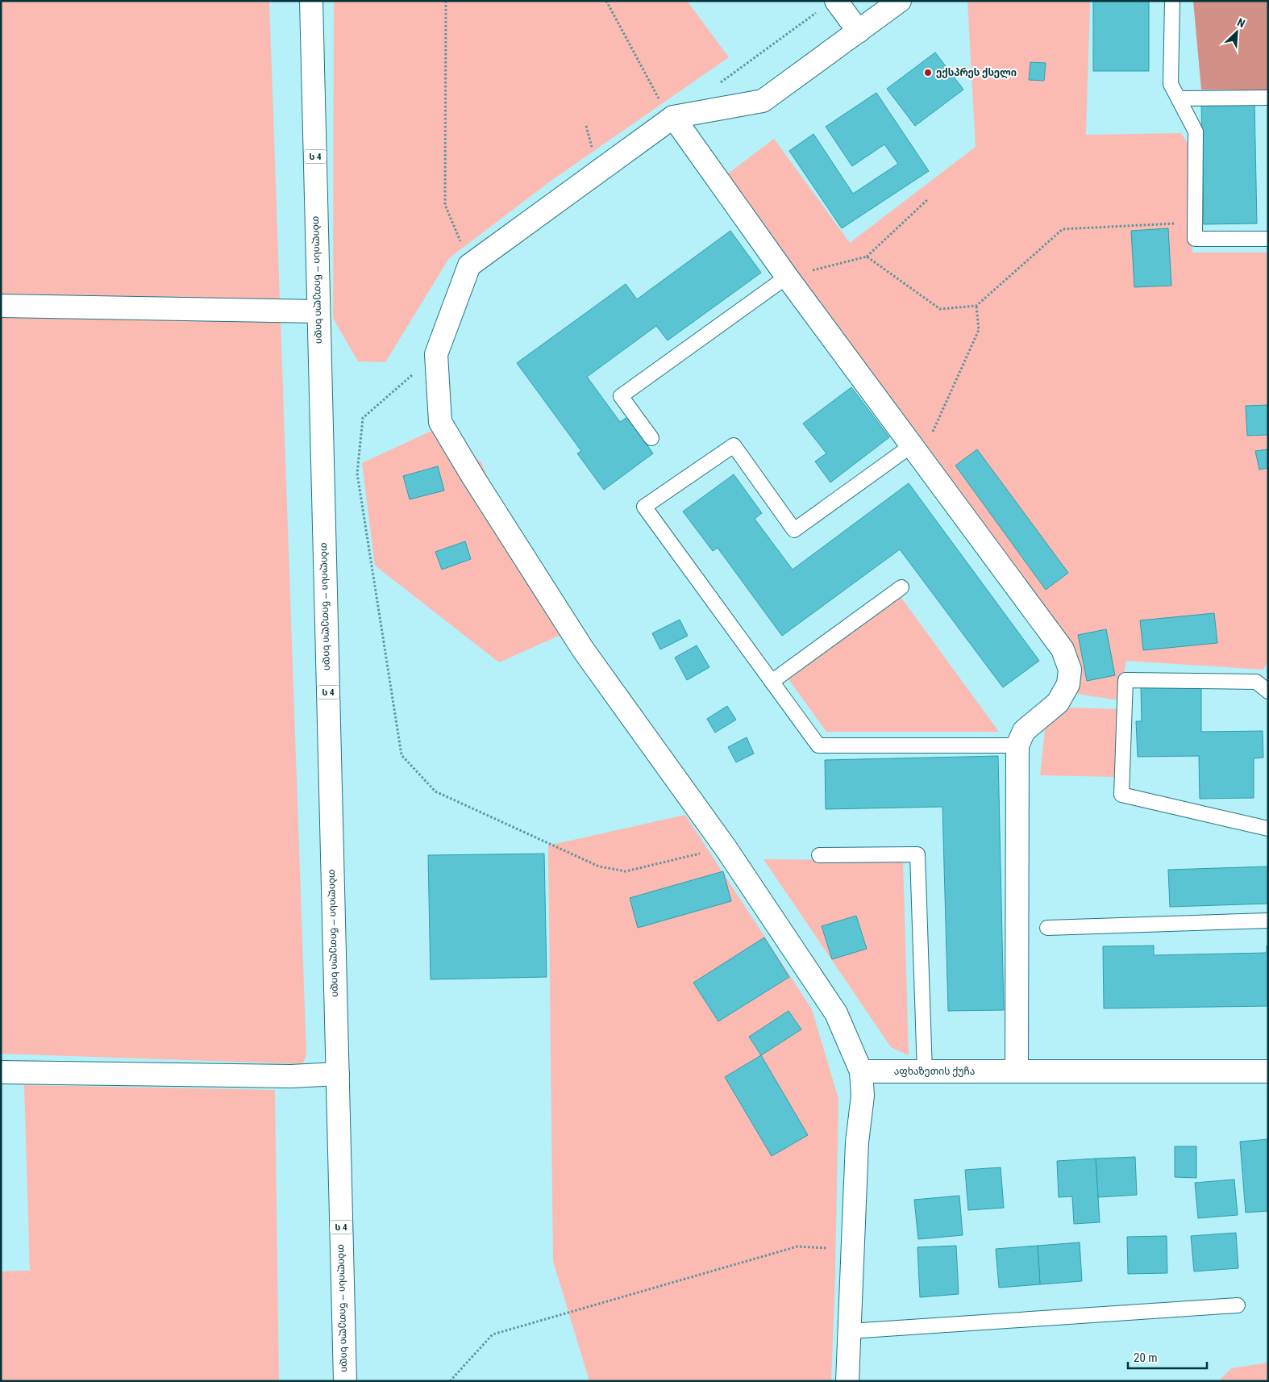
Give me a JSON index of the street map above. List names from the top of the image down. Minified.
{"streets":{"main road":["ს 4","თბილისი — წითელი ხიდი","აფხაზეთის ქუჩა"]},"places":["ექსპრეს ქსელი"],"scale_bar":"20 m","north":"top right"}
